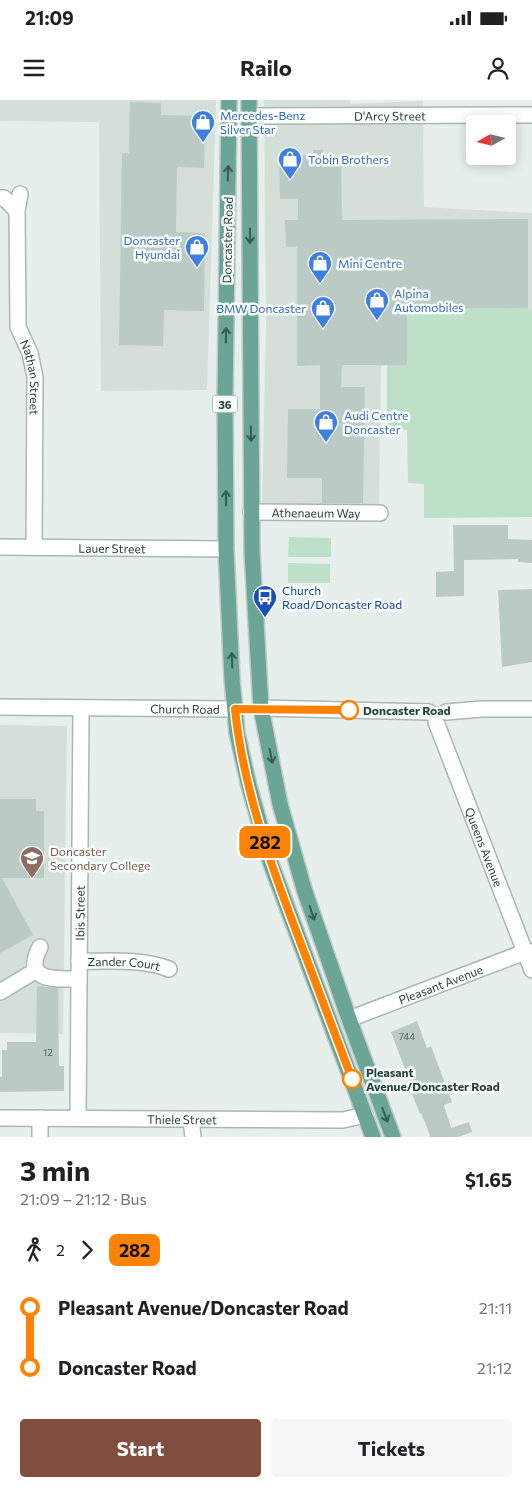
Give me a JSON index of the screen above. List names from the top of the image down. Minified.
{"streets":{"main road":["Doncaster Road","36","Church Road"],"street":["D'Arcy Street","Nathan Street","Athenaeum Way","Lauer Street","Queens Avenue","Ibis Street","Zander Court","Pleasant Avenue","Thiele Street"]},"crossings":[["D'Arcy Street","Doncaster Road"],["Doncaster Road","Athenaeum Way"],["Doncaster Road","Lauer Street"],["Doncaster Road","Church Road"],["Doncaster Road","Pleasant Avenue"],["Doncaster Road","Thiele Street"],["Nathan Street","Lauer Street"],["Church Road","Queens Avenue"],["Church Road","Ibis Street"],["Queens Avenue","Pleasant Avenue"],["Ibis Street","Zander Court"],["Ibis Street","Thiele Street"]],"places":{"shop":["Mercedes-Benz Silver Star","Tobin Brothers","Doncaster Hyundai","Mini Centre","Alpina Automobiles","BMW Doncaster","Audi Centre Doncaster"],"bus stop":["Church Road/Doncaster Road"],"other":["Doncaster Road","Pleasant Avenue/Doncaster Road"],"school or university":["Doncaster Secondary College"]},"lines":["bus line 282"],"house_numbers":["744","12"],"north":"left","page":{"status":"21:09","header":"Railo","on_map":"282","heading":["3 min","21:09 – 21:12 · Bus","$1.65"],"legs":["2","282"],"list":[{"name":"Pleasant Avenue/Doncaster Road","value":"21:11"},{"name":"Doncaster Road","value":"21:12"}],"buttons":["Start","Tickets"]}}
